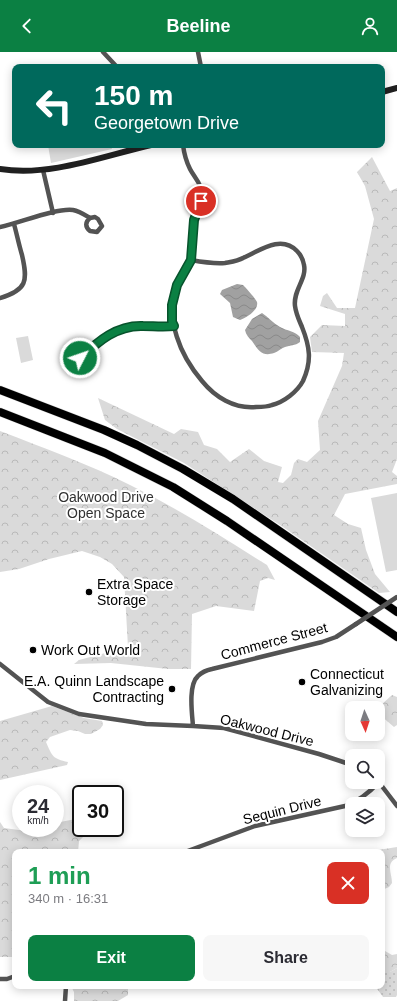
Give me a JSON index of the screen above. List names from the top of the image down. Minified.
{"streets":{"street":["Commerce Street","Oakwood Drive","Sequin Drive"]},"crossings":[["Commerce Street","Oakwood Drive"]],"parks":["Oakwood Drive Open Space"],"places":["Extra Space Storage","Work Out World","Connecticut Galvanizing","E.A. Quinn Landscape Contracting"],"north":"bottom","page":{"header":"Beeline","turn":["150 m","Georgetown Drive"],"speed":"24 km/h","limit":"30","heading":["1 min","340 m · 16:31"],"buttons":["Exit","Share"]}}
